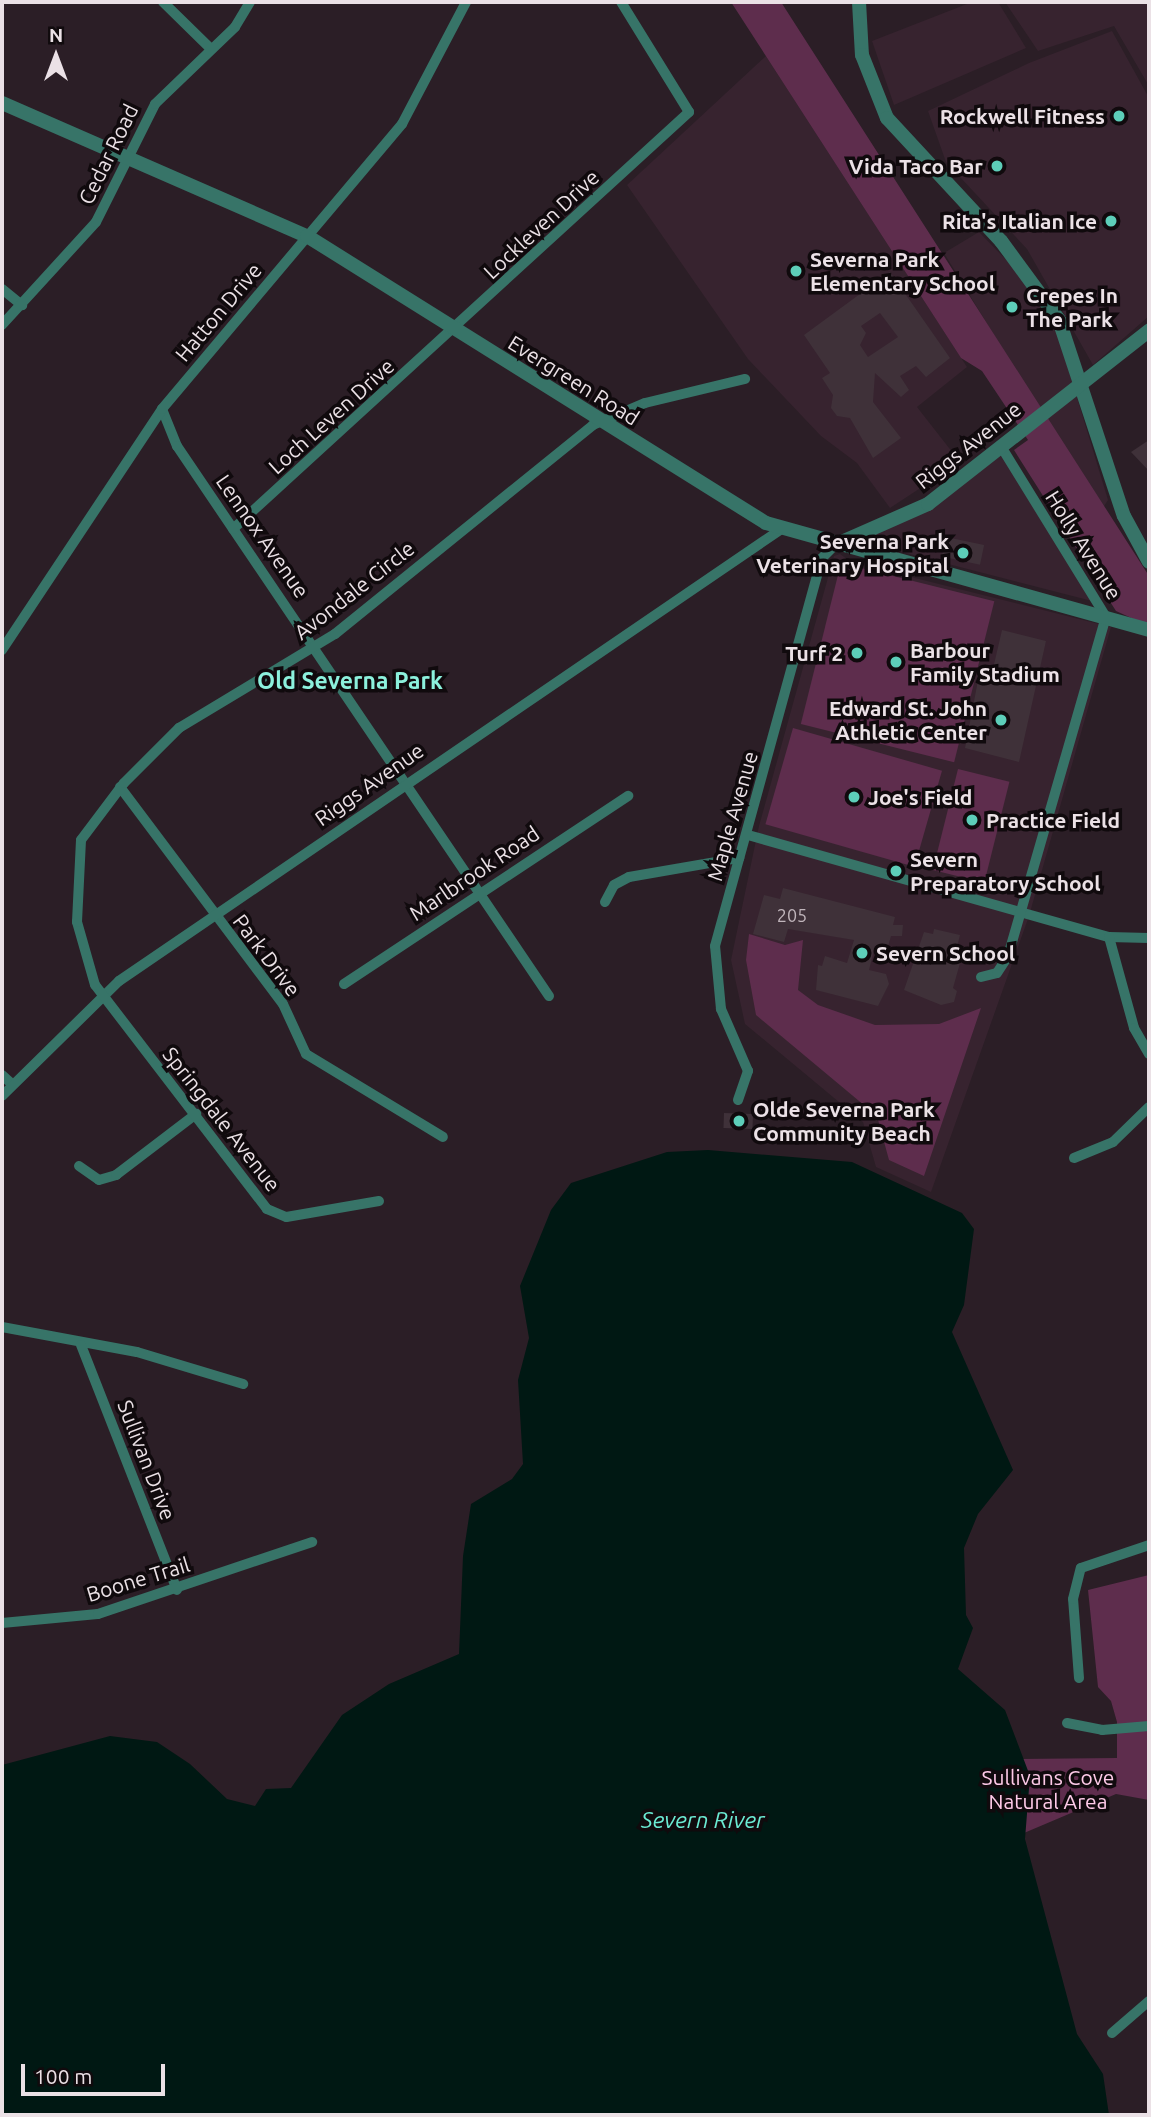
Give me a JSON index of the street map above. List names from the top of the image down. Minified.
{"streets":{"street":["Cedar Road","Lockleven Drive","Hatton Drive","Evergreen Road","Loch Leven Drive","Riggs Avenue","Lennox Avenue","Holly Avenue","Avondale Circle","Maple Avenue","Marlbrook Road","Park Drive","Springdale Avenue","Sullivan Drive","Boone Trail"]},"crossings":[["Cedar Road","Evergreen Road"],["Lockleven Drive","Evergreen Road"],["Lockleven Drive","Loch Leven Drive"],["Hatton Drive","Evergreen Road"],["Hatton Drive","Lennox Avenue"],["Evergreen Road","Loch Leven Drive"],["Evergreen Road","Riggs Avenue"],["Evergreen Road","Holly Avenue"],["Evergreen Road","Avondale Circle"],["Evergreen Road","Maple Avenue"],["Loch Leven Drive","Lennox Avenue"],["Riggs Avenue","Lennox Avenue"],["Riggs Avenue","Holly Avenue"],["Riggs Avenue","Avondale Circle"],["Riggs Avenue","Maple Avenue"],["Riggs Avenue","Park Drive"],["Riggs Avenue","Springdale Avenue"],["Lennox Avenue","Avondale Circle"],["Lennox Avenue","Marlbrook Road"],["Avondale Circle","Park Drive"],["Avondale Circle","Springdale Avenue"],["Sullivan Drive","Boone Trail"]],"districts":["Old Severna Park"],"water":["Severn River"],"parks":["Sullivans Cove Natural Area"],"places":["Rockwell Fitness","Vida Taco Bar","Rita's Italian Ice","Severna Park Elementary School","Crepes In The Park","Severna Park Veterinary Hospital","Turf 2","Barbour Family Stadium","Edward St. John Athletic Center","Joe's Field","Practice Field","Severn Preparatory School","Severn School","Olde Severna Park Community Beach"],"house_numbers":["205"],"scale_bar":"100 m","north":"top"}
